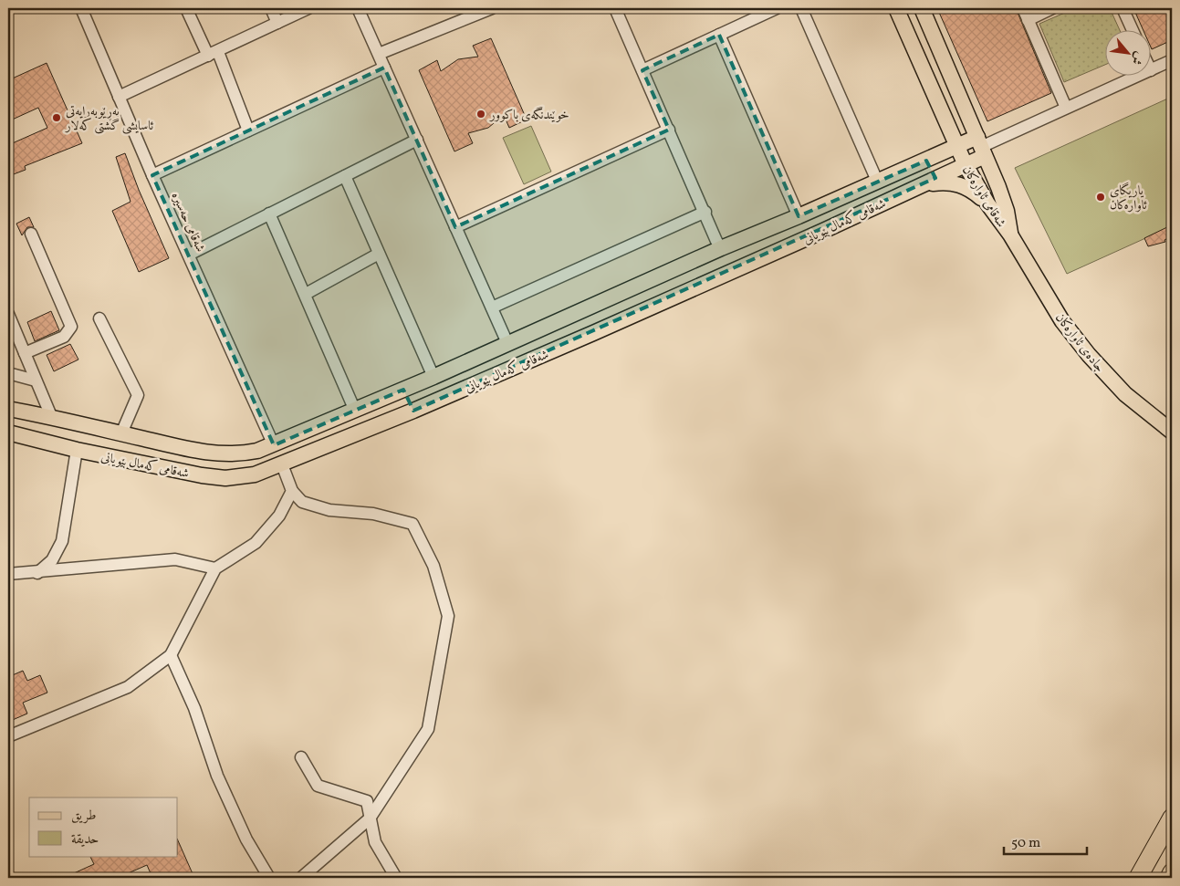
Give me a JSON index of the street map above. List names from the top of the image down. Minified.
{"streets":{"main road":["شەقامی ئاوارەکان","شەقامی کەمال بێویانی","جادەی ئاوارەکان"],"street":["شەقامی حەسیرە"]},"crossings":[["شەقامی ئاوارەکان","شەقامی کەمال بێویانی"],["شەقامی ئاوارەکان","جادەی ئاوارەکان"],["شەقامی کەمال بێویانی","شەقامی حەسیرە"]],"places":["خوێندنگەی باکوور","بەڕێوبەرایەتی ئاسایشی گشتی کەلار","یاریگای ئاوارەکان"],"legend":["طريق","حديقة"],"scale_bar":"50 m","north":"bottom right"}
